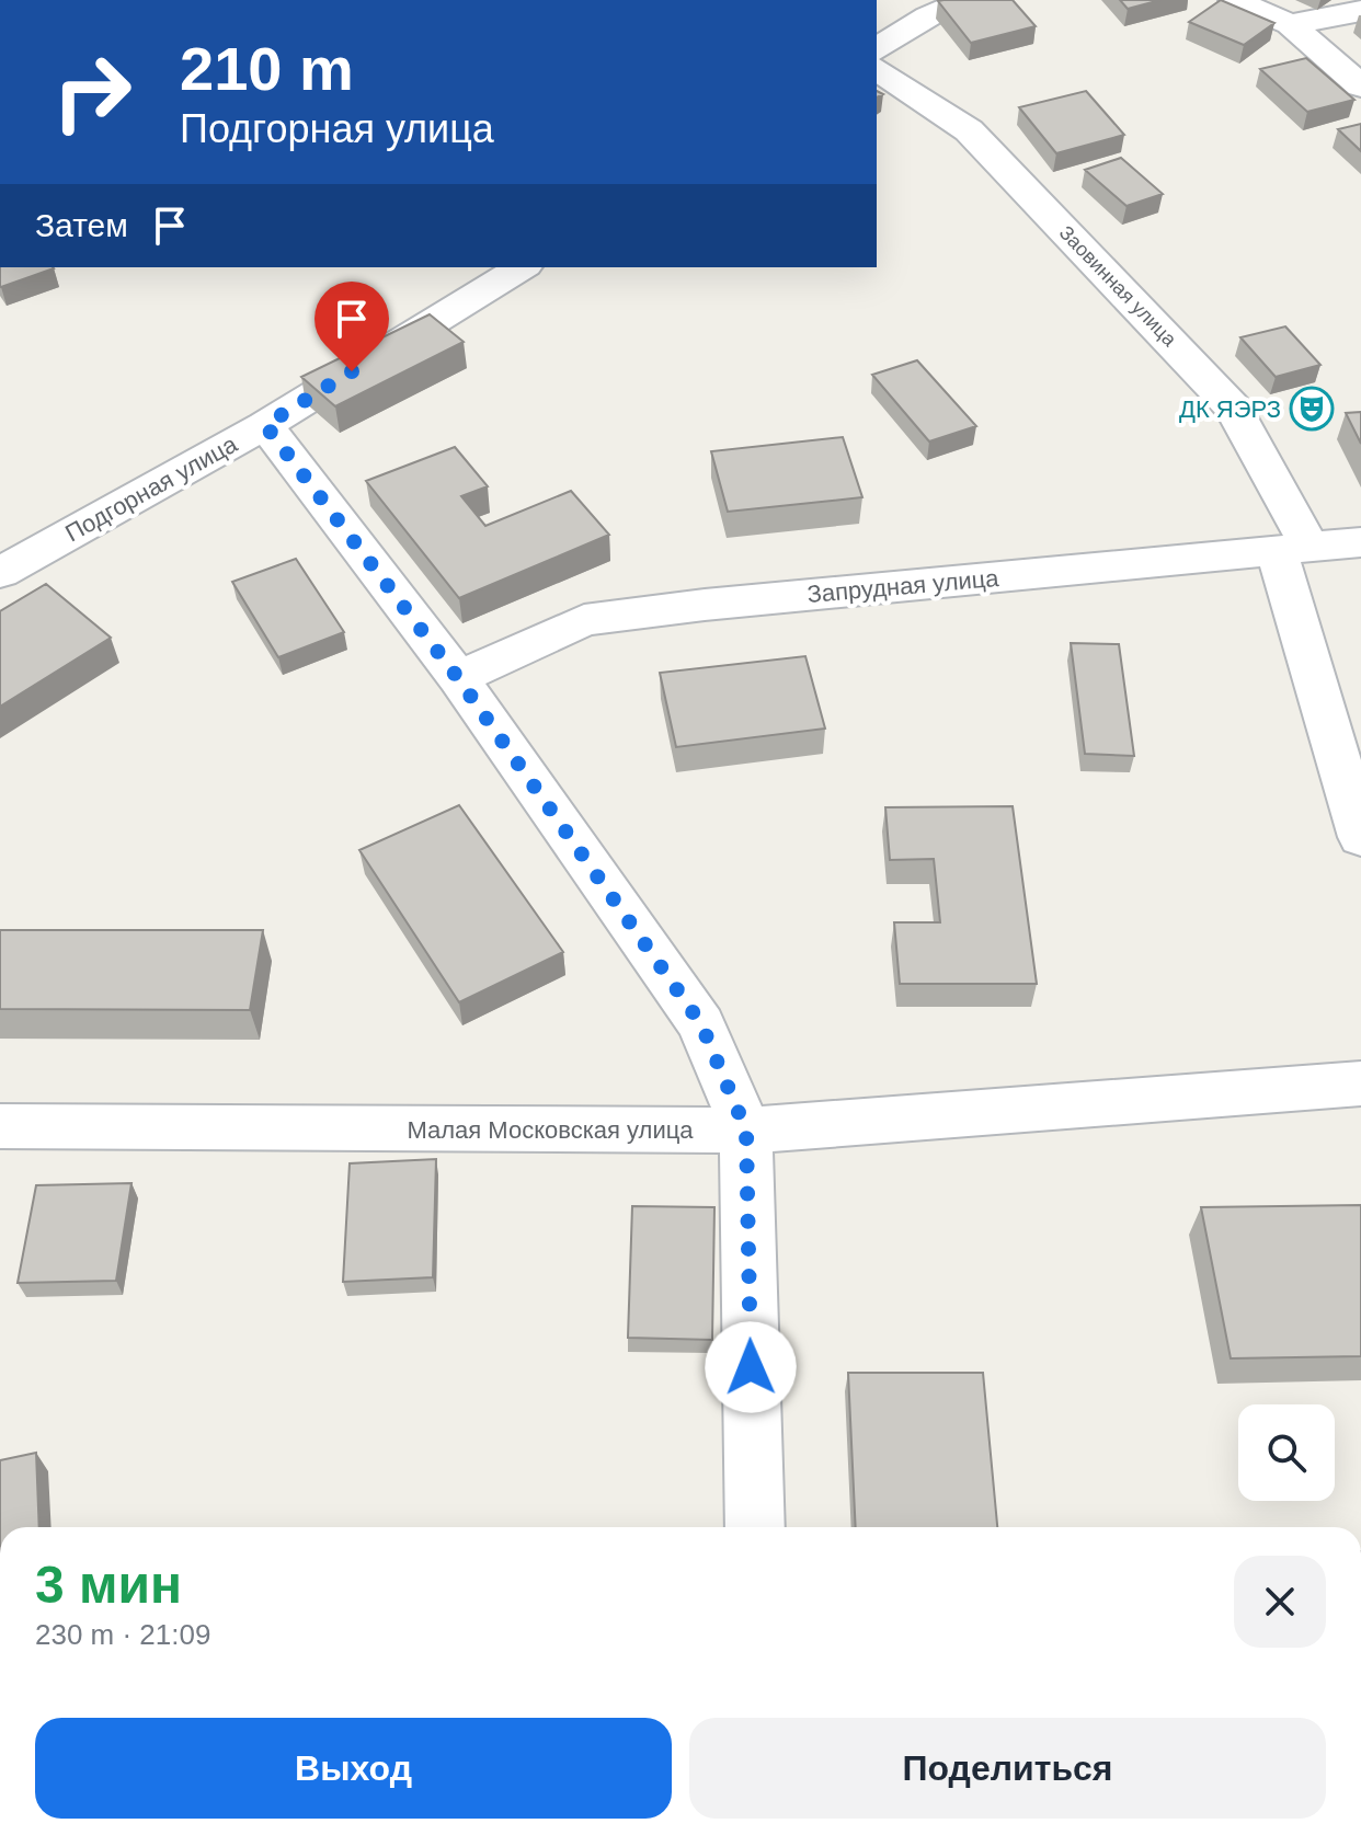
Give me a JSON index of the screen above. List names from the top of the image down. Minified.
{"streets":{"street":["Заовинная улица","Подгорная улица","Запрудная улица","Малая Московская улица"]},"crossings":[["Заовинная улица","Запрудная улица"]],"places":{"theatre":["ДК ЯЭРЗ"]},"page":{"turn":["210 m","Подгорная улица"],"then":"Затем","heading":["3 мин","230 m · 21:09"],"buttons":["Выход","Поделиться"]}}
